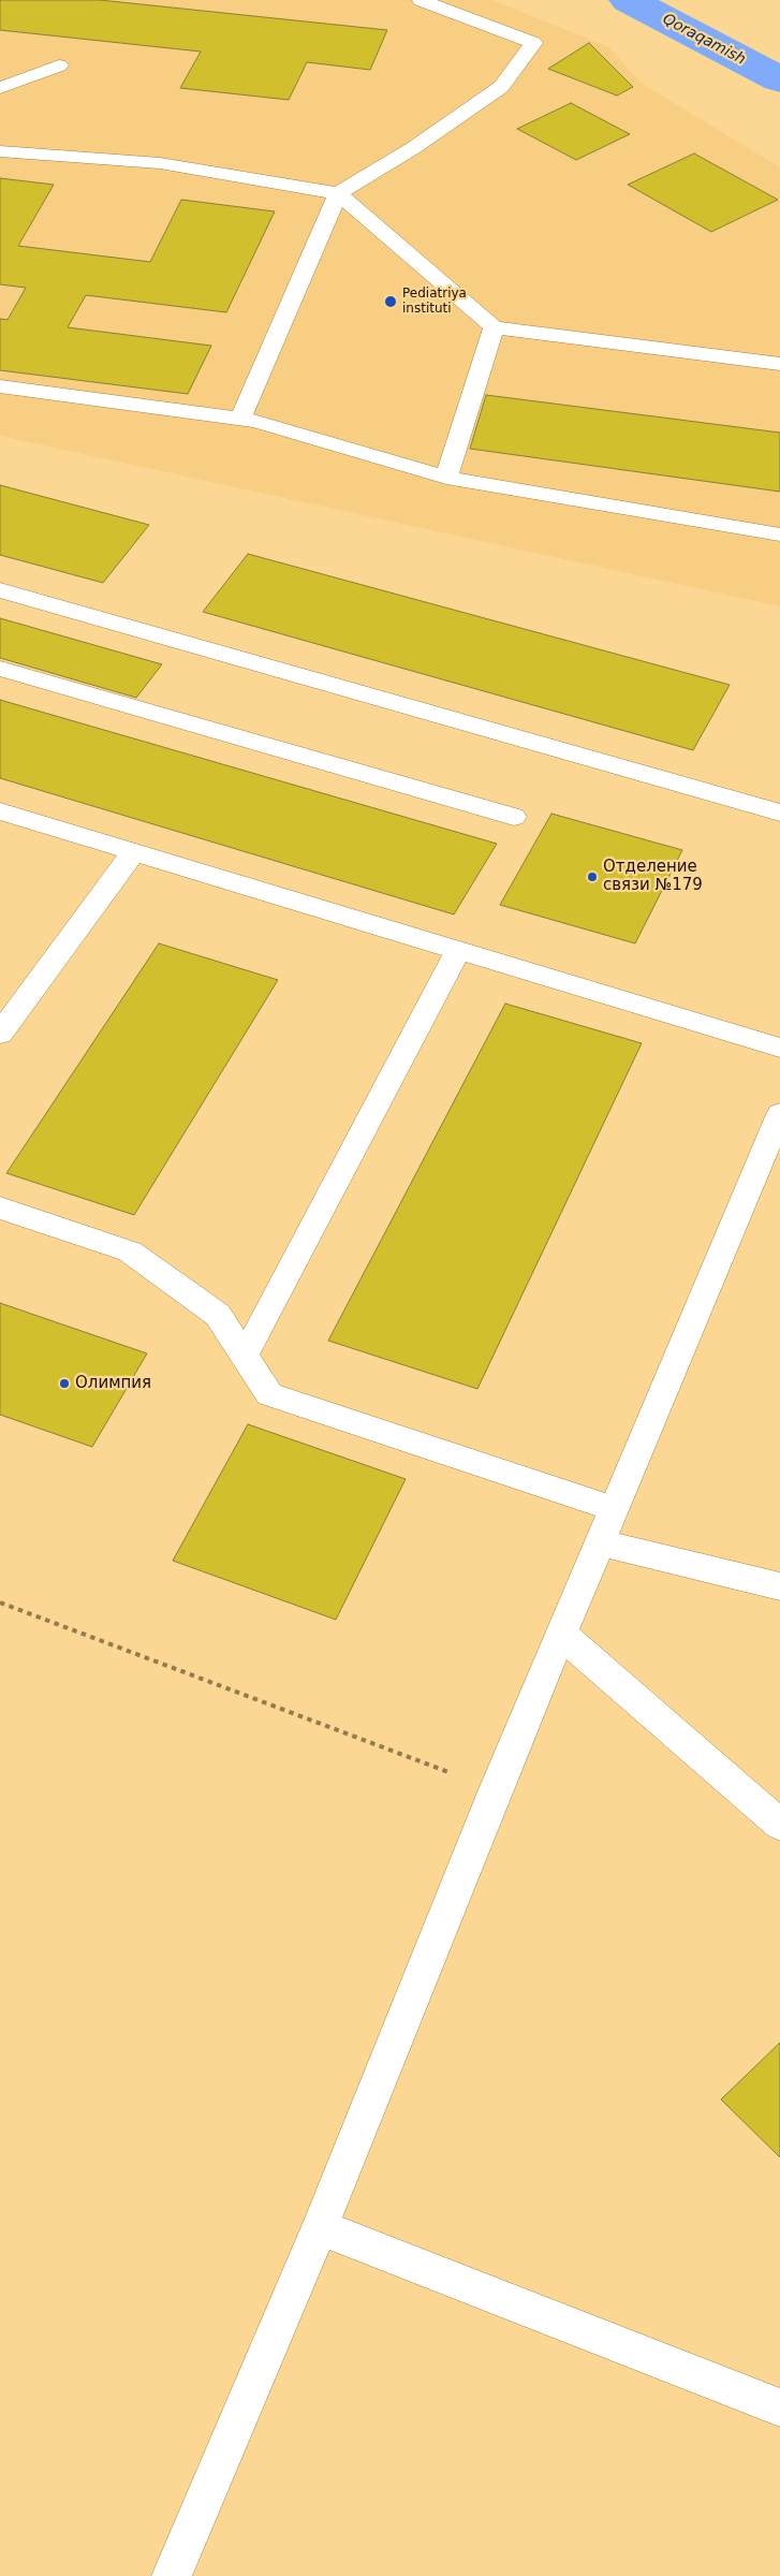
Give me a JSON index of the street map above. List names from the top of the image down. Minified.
{"water":["Qoraqamish"],"places":["Pediatriya instituti","Отделение связи №179","Олимпия"]}
